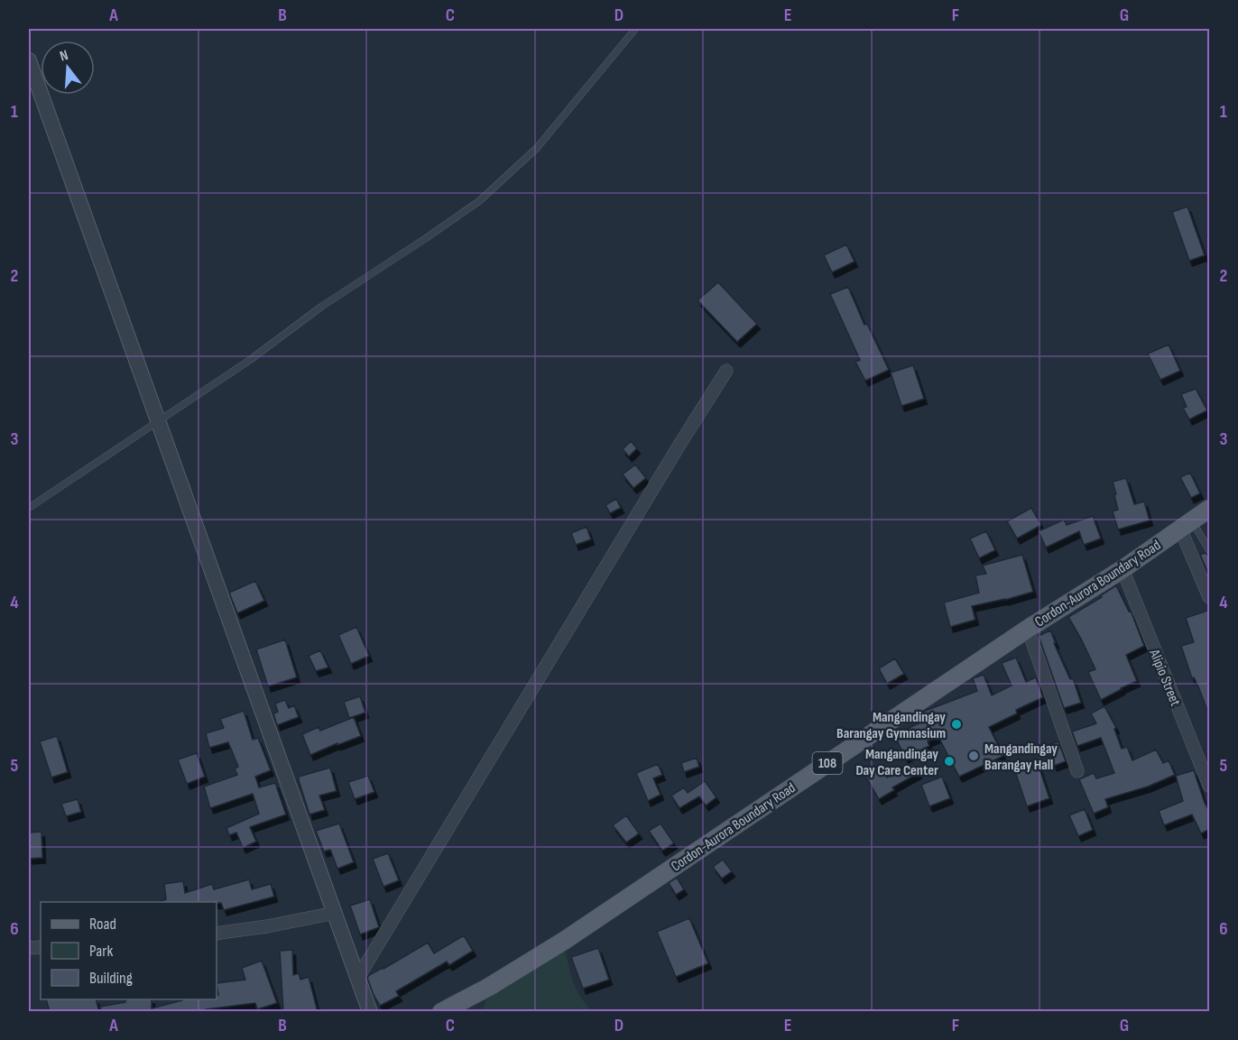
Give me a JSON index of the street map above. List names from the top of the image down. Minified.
{"streets":{"main road":["Cordon-Aurora Boundary Road","108"],"street":["Alipio Street"]},"crossings":[["Cordon-Aurora Boundary Road","Alipio Street"]],"places":["Mangandingay Barangay Gymnasium","Mangandingay Barangay Hall","Mangandingay Day Care Center"],"legend":["Road","Park","Building"],"north":"top","grid":{"columns":["A","B","C","D","E","F","G"],"rows":["1","2","3","4","5","6"]}}
